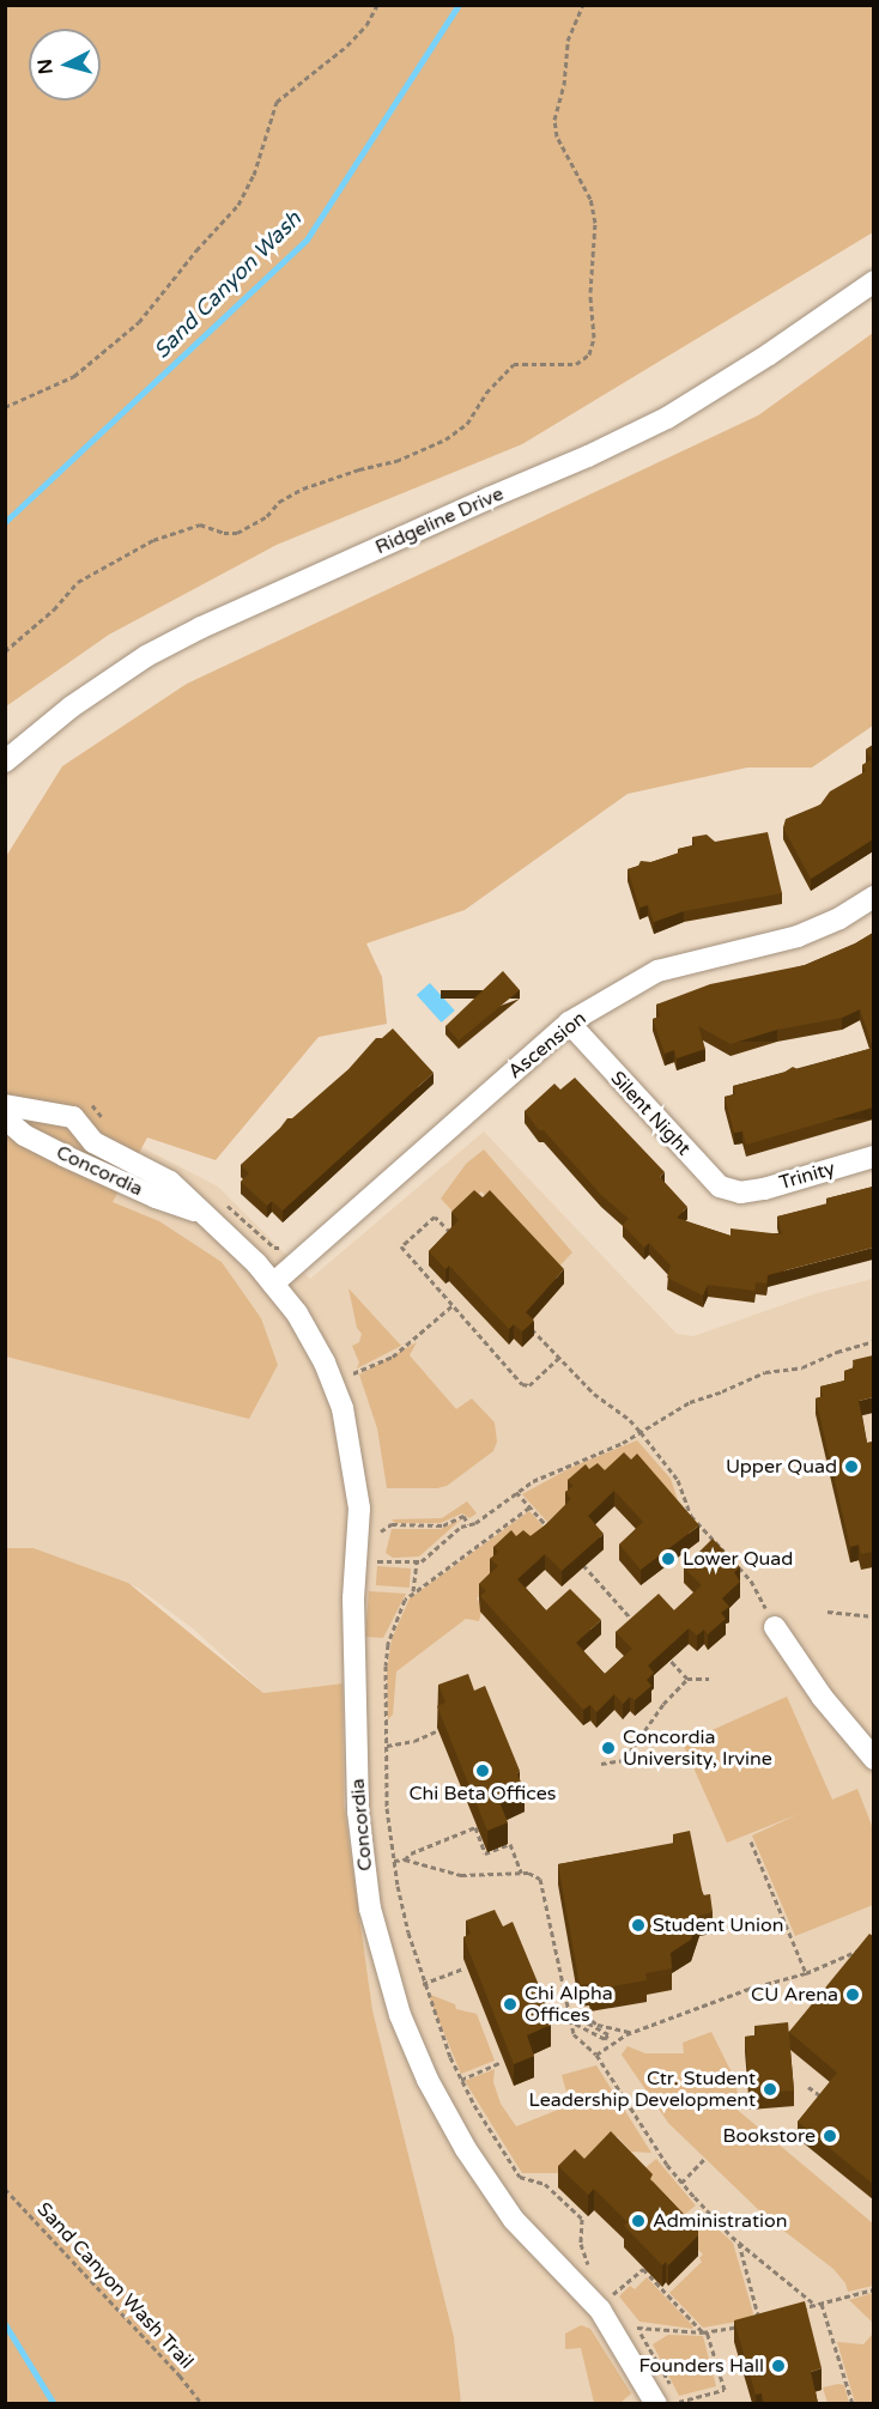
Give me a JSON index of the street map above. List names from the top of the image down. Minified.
{"streets":{"street":["Ridgeline Drive","Ascension","Silent Night","Concordia","Trinity"],"path":["Sand Canyon Wash Trail"]},"crossings":[["Ascension","Silent Night"],["Ascension","Concordia"],["Silent Night","Trinity"]],"water":["Sand Canyon Wash"],"places":["Upper Quad","Lower Quad","Concordia University, Irvine","Chi Beta Offices","Student Union","CU Arena","Chi Alpha Offices","Ctr. Student Leadership Development","Bookstore","Administration","Founders Hall"],"north":"left"}
